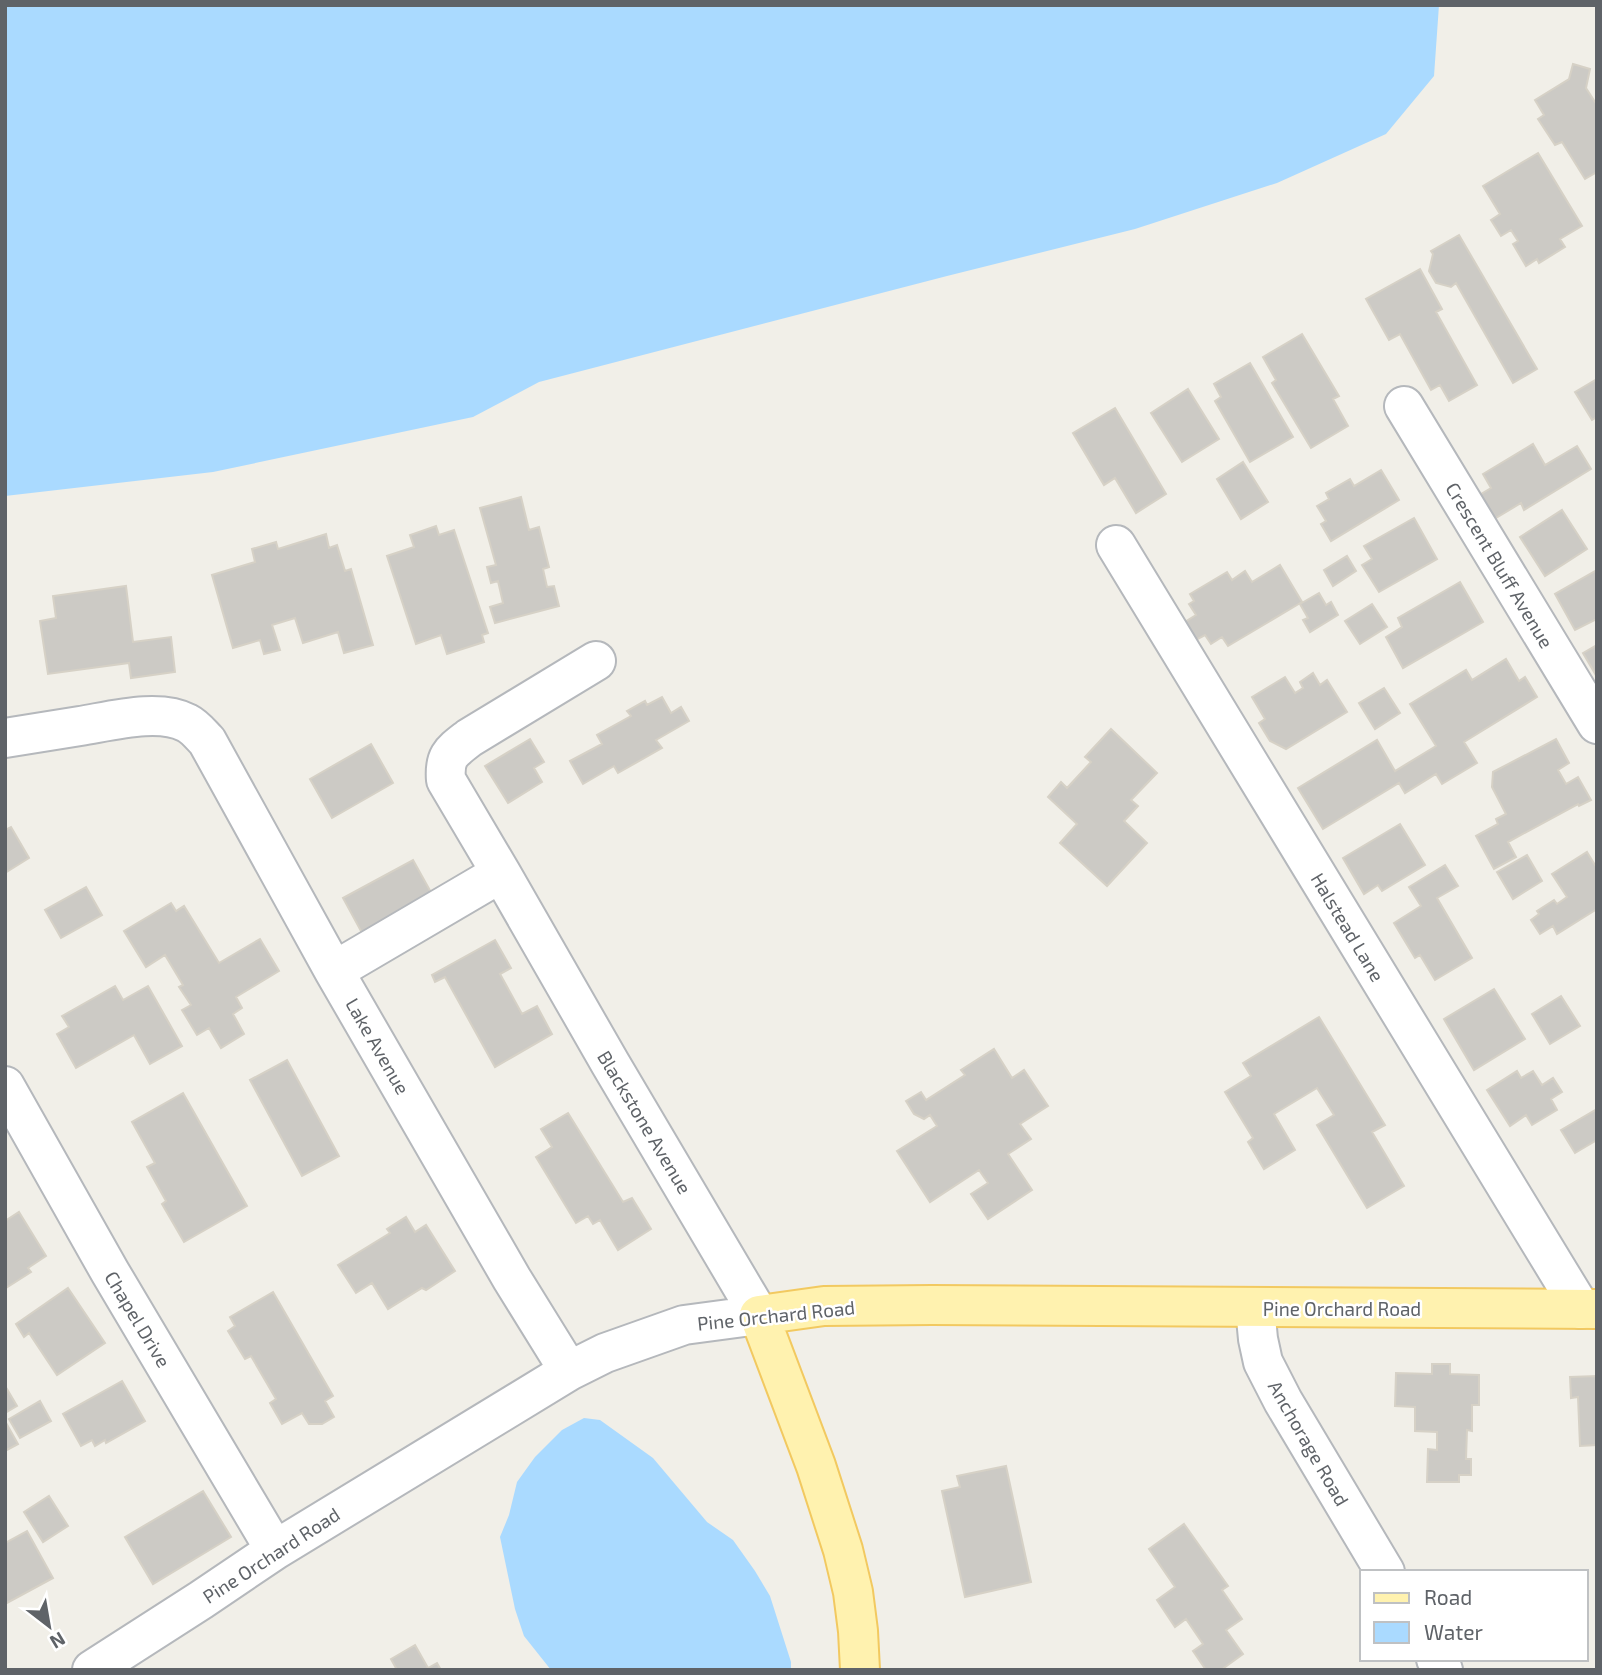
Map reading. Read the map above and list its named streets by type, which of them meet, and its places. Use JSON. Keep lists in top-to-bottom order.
{
  "streets": {
    "main road": ["Blackstone Avenue", "Pine Orchard Road"],
    "street": [
      "Crescent Bluff Avenue",
      "Halstead Lane",
      "Lake Avenue",
      "Chapel Drive",
      "Anchorage Road"
    ]
  },
  "crossings": [
    ["Halstead Lane", "Pine Orchard Road"],
    ["Lake Avenue", "Pine Orchard Road"],
    ["Blackstone Avenue", "Pine Orchard Road"],
    ["Pine Orchard Road", "Chapel Drive"],
    ["Pine Orchard Road", "Anchorage Road"]
  ],
  "legend": ["Road", "Water"],
  "north": "bottom right"
}
